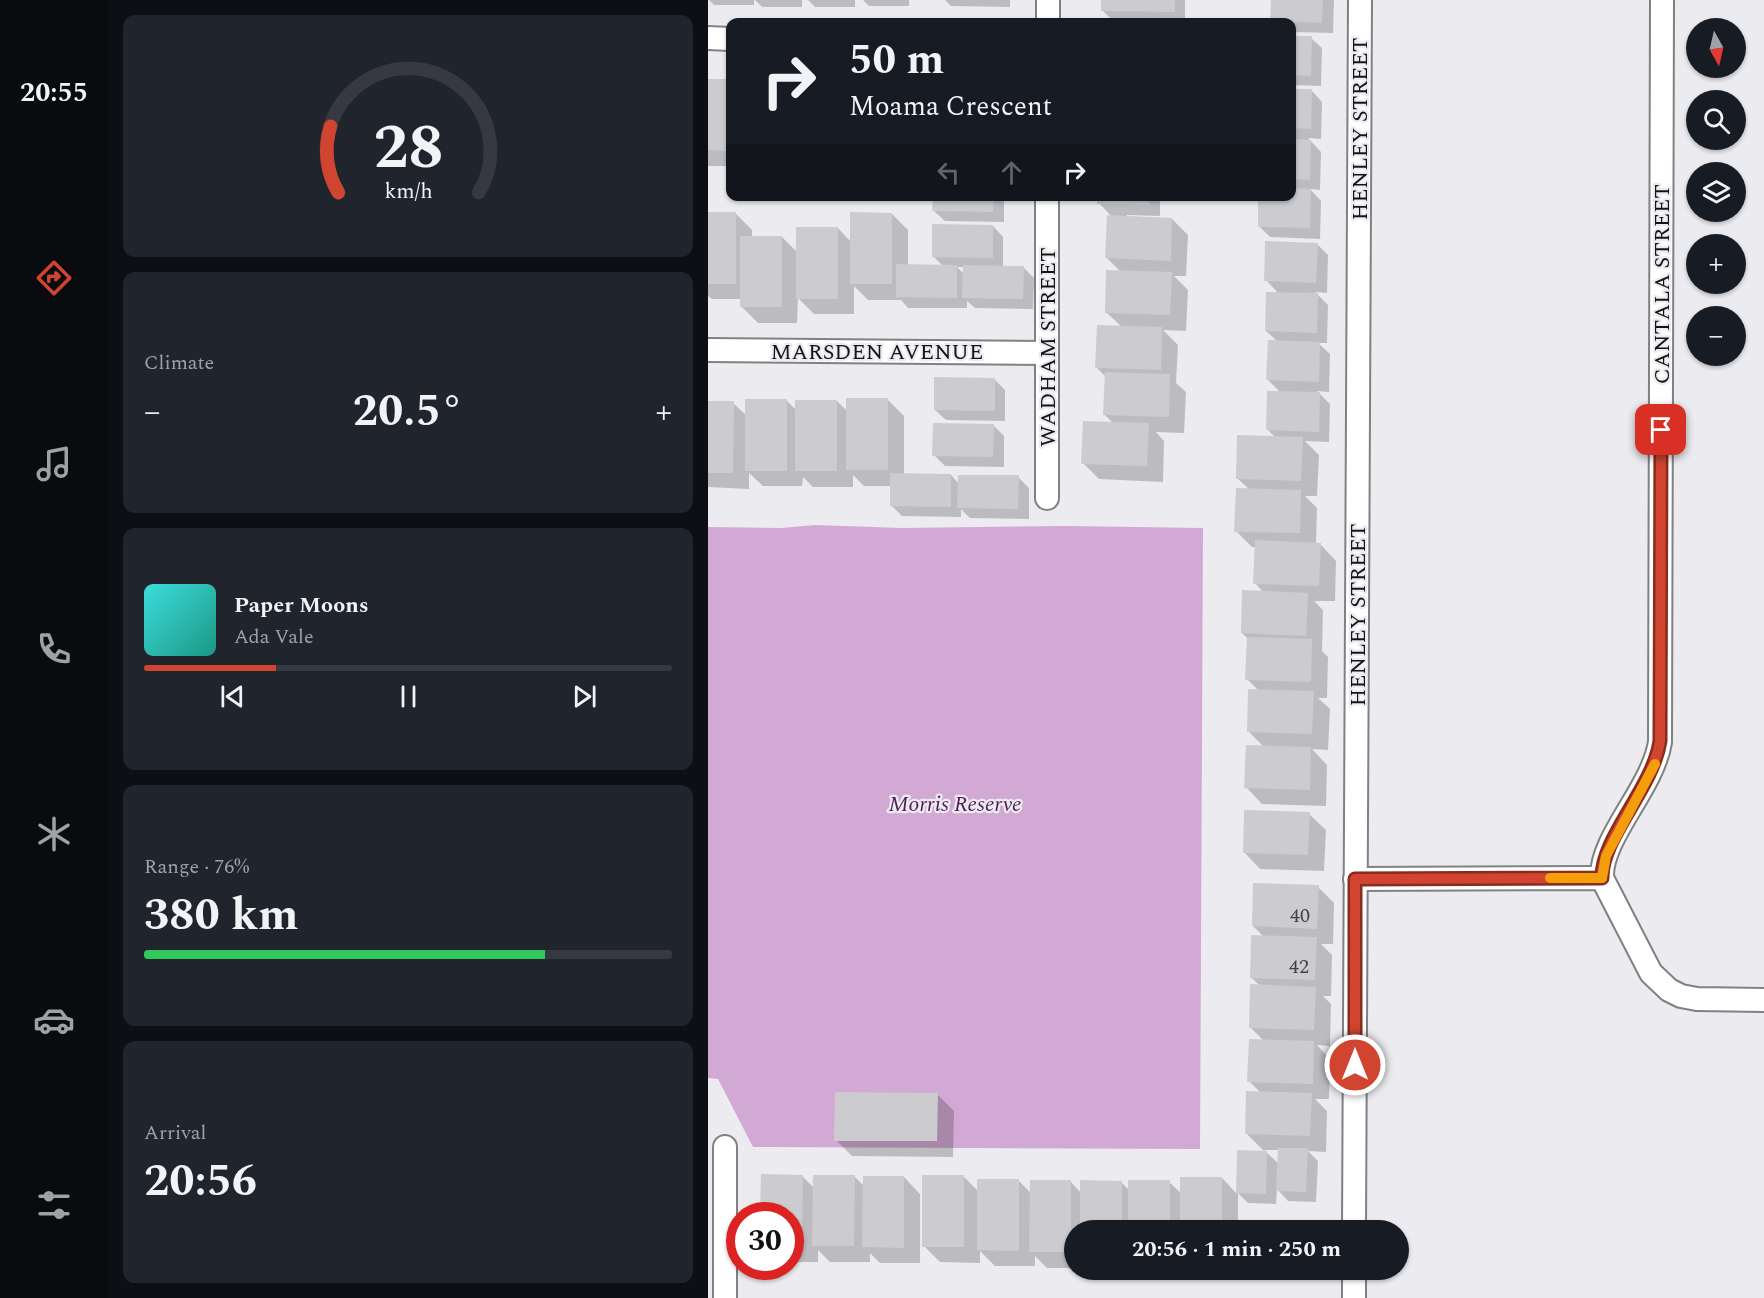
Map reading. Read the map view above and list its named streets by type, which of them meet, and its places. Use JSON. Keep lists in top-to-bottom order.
{
  "streets": {
    "street": [
      "HENLEY STREET",
      "CANTALA STREET",
      "WADHAM STREET",
      "MARSDEN AVENUE"
    ]
  },
  "crossings": [
    ["WADHAM STREET", "MARSDEN AVENUE"]
  ],
  "parks": ["Morris Reserve"],
  "house_numbers": ["40", "42"],
  "north": "bottom",
  "page": {
    "tabs": "20:55",
    "map_buttons": ["+", "−"],
    "turn": ["50 m", "Moama Crescent"],
    "tile": [
      "Climate",
      ["Range · 76%", "380 km"],
      ["Arrival", "20:56"]
    ],
    "heat": ["−", "20.5°", "+"],
    "song": ["Paper Moons", "Ada Vale"],
    "limit": "30",
    "trip": "20:56 · 1 min · 250 m",
    "gauge": ["28", "km/h"]
  }
}
